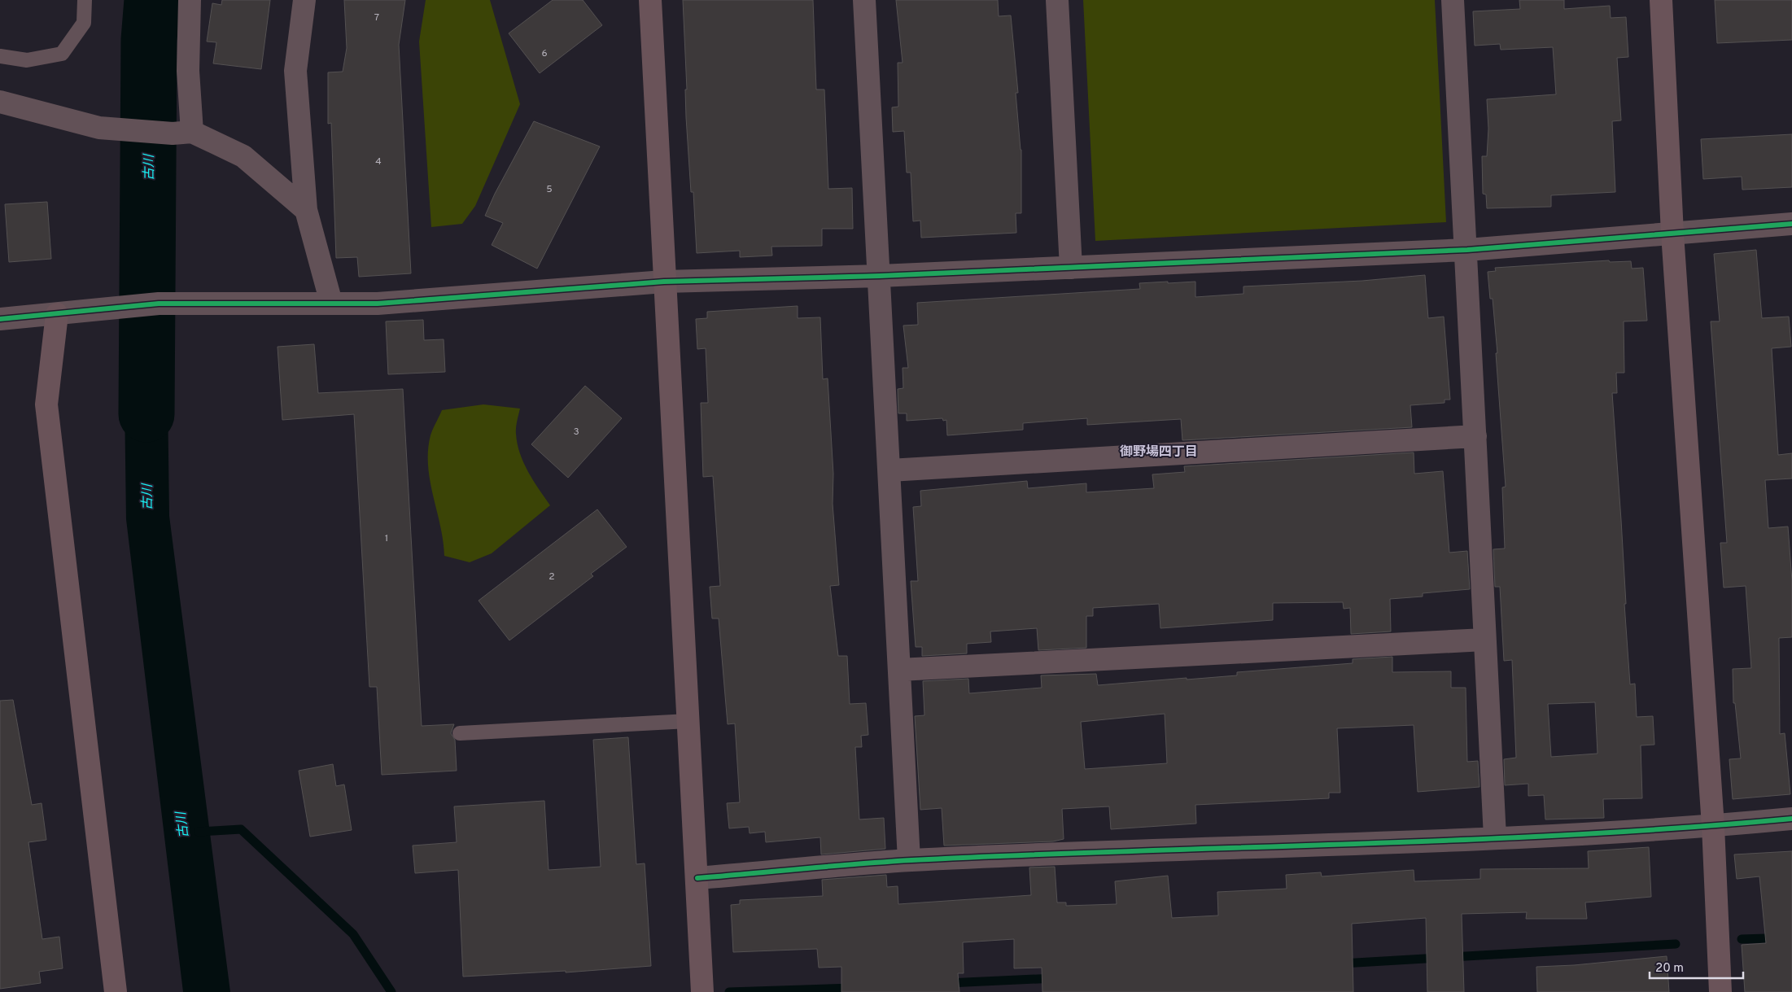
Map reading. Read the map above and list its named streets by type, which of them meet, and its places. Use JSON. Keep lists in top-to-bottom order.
{
  "districts": ["御野場四丁目"],
  "water": ["古川"],
  "house_numbers": [
    "7",
    "6",
    "4",
    "5",
    "3",
    "1",
    "2"
  ],
  "scale_bar": "20 m"
}
